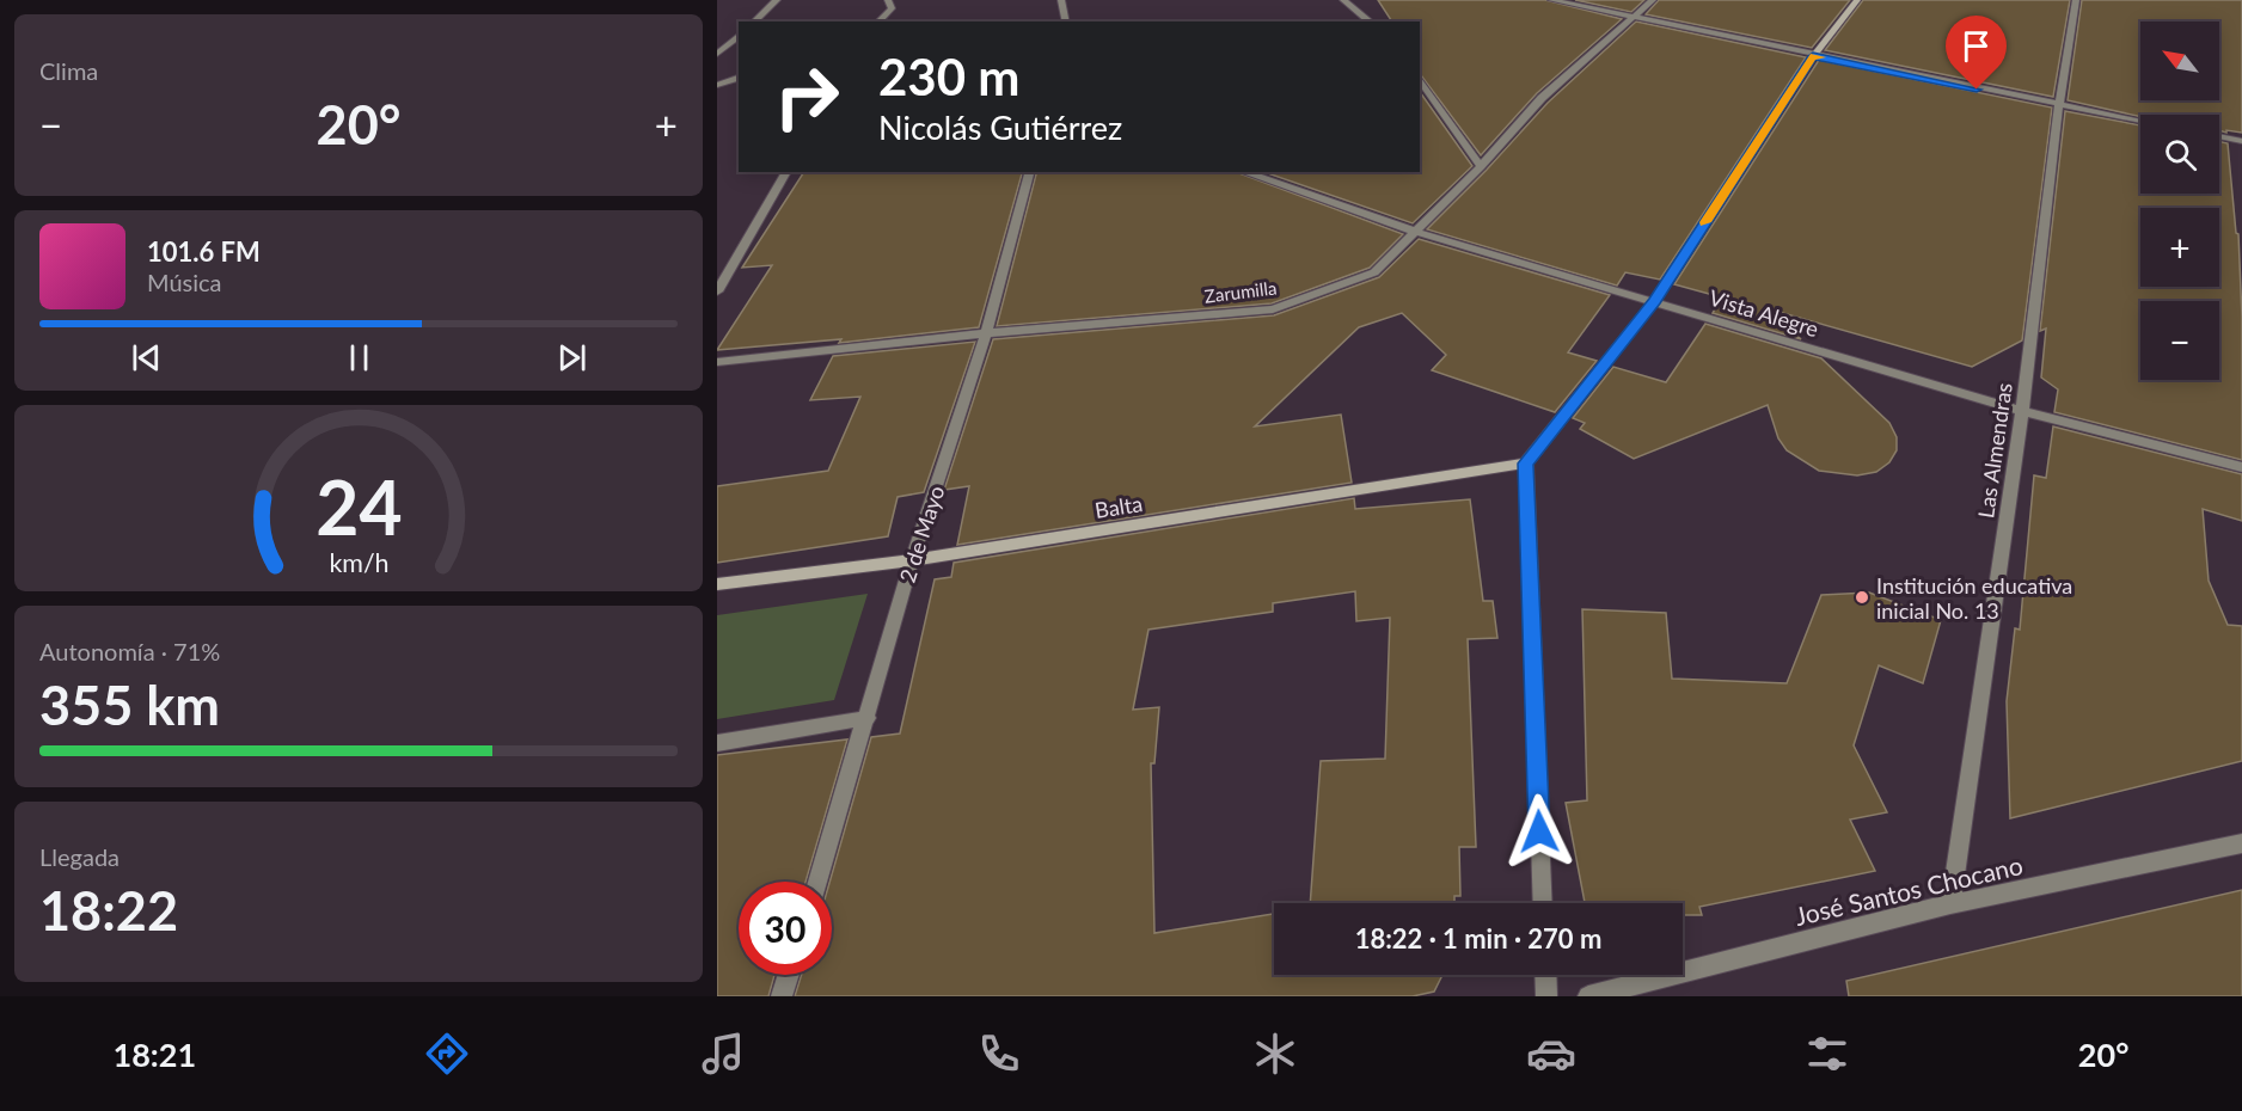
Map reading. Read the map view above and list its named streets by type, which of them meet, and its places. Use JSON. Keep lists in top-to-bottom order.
{
  "streets": {
    "street": [
      "Zarumilla",
      "Vista Alegre",
      "Las Almendras",
      "Balta",
      "2 de Mayo",
      "José Santos Chocano"
    ]
  },
  "crossings": [
    ["Zarumilla", "Vista Alegre"],
    ["Zarumilla", "2 de Mayo"],
    ["Vista Alegre", "Las Almendras"],
    ["Las Almendras", "José Santos Chocano"],
    ["Balta", "2 de Mayo"]
  ],
  "places": ["Institución educativa inicial No. 13"],
  "north": "top left",
  "page": {
    "tile": [
      "Clima",
      ["Autonomía · 71%", "355 km"],
      ["Llegada", "18:22"]
    ],
    "map_buttons": ["+", "−"],
    "turn": ["230 m", "Nicolás Gutiérrez"],
    "heat": ["−", "20°", "+"],
    "song": ["101.6 FM", "Música"],
    "limit": "30",
    "trip": "18:22 · 1 min · 270 m",
    "tabs": ["18:21", "20°"],
    "gauge": ["24", "km/h"]
  }
}
